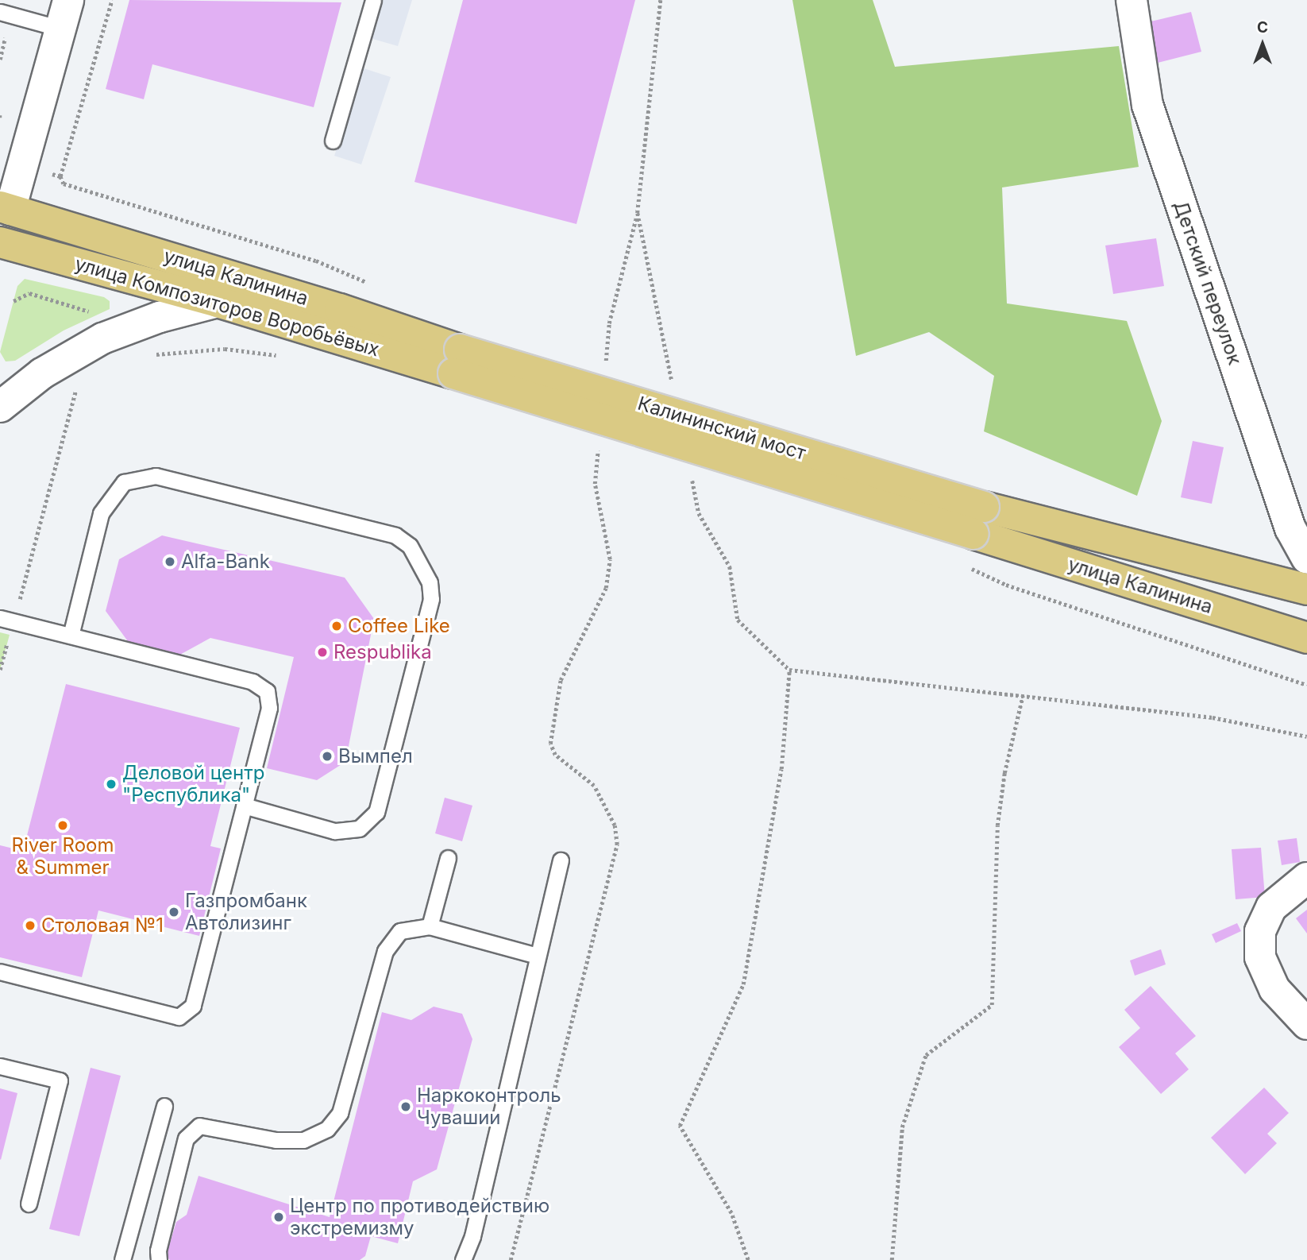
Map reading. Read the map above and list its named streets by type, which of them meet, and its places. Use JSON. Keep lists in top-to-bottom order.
{
  "streets": {
    "main road": ["улица Калинина", "улица Композиторов Воробьёвых", "Калининский мост"],
    "street": ["Детский переулок"]
  },
  "crossings": [
    ["улица Калинина", "улица Композиторов Воробьёвых"],
    ["улица Калинина", "Калининский мост"],
    ["улица Композиторов Воробьёвых", "Калининский мост"]
  ],
  "places": [
    "Alfa-Bank",
    "Coffee Like",
    "Respublika",
    "Вымпел",
    "Деловой центр \"Республика\"",
    "River Room & Summer",
    "Газпромбанк Автолизинг",
    "Столовая №1",
    "Наркоконтроль Чувашии",
    "Центр по противодействию экстремизму"
  ],
  "north": "top"
}
